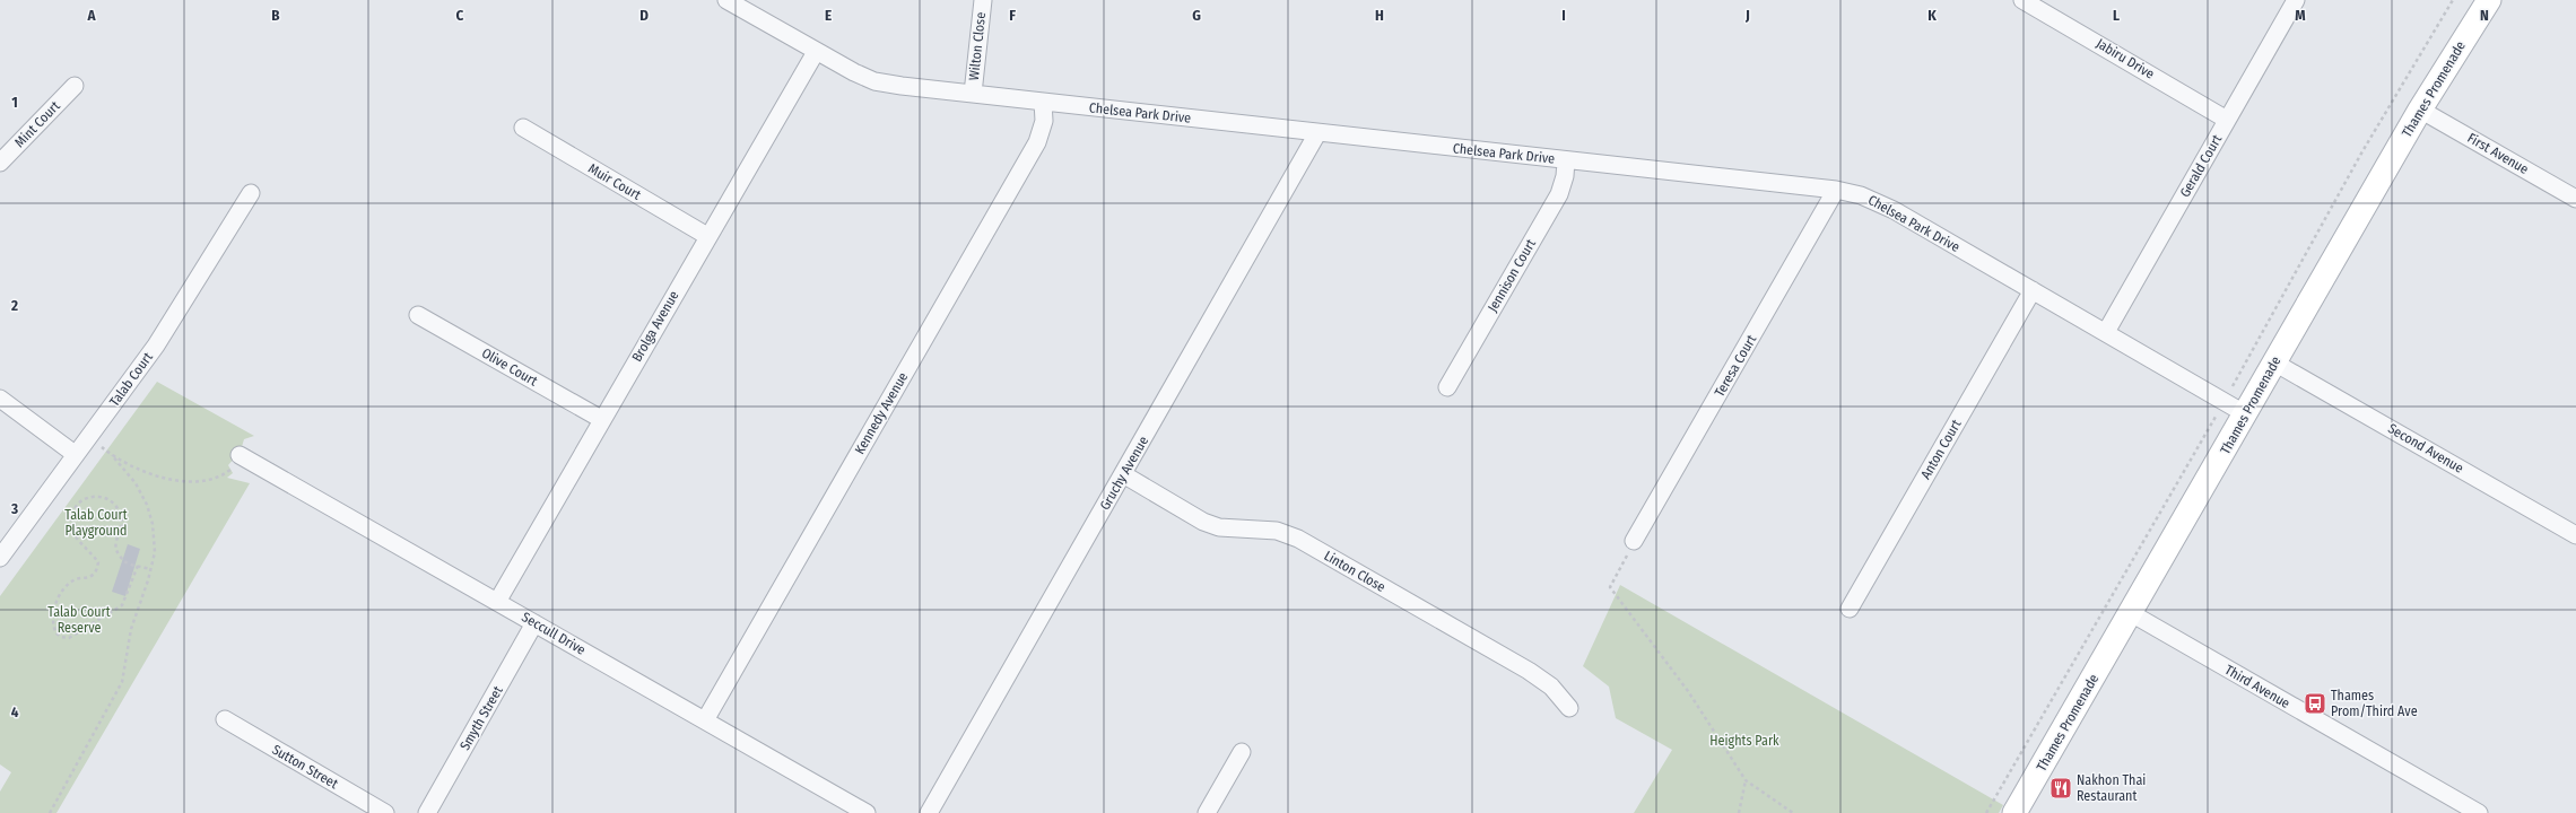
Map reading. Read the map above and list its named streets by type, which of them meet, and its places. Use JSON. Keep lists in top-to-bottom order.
{
  "streets": {
    "main road": ["Thames Promenade"],
    "street": [
      "Wilton Close",
      "Jabiru Drive",
      "Chelsea Park Drive",
      "Mint Court",
      "First Avenue",
      "Gerald Court",
      "Muir Court",
      "Jennison Court",
      "Brolga Avenue",
      "Teresa Court",
      "Olive Court",
      "Talab Court",
      "Kennedy Avenue",
      "Second Avenue",
      "Anton Court",
      "Gruchy Avenue",
      "Linton Close",
      "Seccull Drive",
      "Third Avenue",
      "Smyth Street",
      "Sutton Street"
    ]
  },
  "crossings": [
    ["Wilton Close", "Chelsea Park Drive"],
    ["Jabiru Drive", "Gerald Court"],
    ["Thames Promenade", "Chelsea Park Drive"],
    ["Thames Promenade", "First Avenue"],
    ["Thames Promenade", "Second Avenue"],
    ["Thames Promenade", "Third Avenue"],
    ["Chelsea Park Drive", "Gerald Court"],
    ["Chelsea Park Drive", "Jennison Court"],
    ["Chelsea Park Drive", "Brolga Avenue"],
    ["Chelsea Park Drive", "Teresa Court"],
    ["Chelsea Park Drive", "Kennedy Avenue"],
    ["Chelsea Park Drive", "Anton Court"],
    ["Chelsea Park Drive", "Gruchy Avenue"],
    ["Muir Court", "Brolga Avenue"],
    ["Brolga Avenue", "Olive Court"],
    ["Brolga Avenue", "Seccull Drive"],
    ["Kennedy Avenue", "Seccull Drive"],
    ["Gruchy Avenue", "Linton Close"],
    ["Seccull Drive", "Smyth Street"]
  ],
  "parks": ["Talab Court Playground", "Talab Court Reserve", "Heights Park"],
  "places": {
    "bus stop": ["Thames Prom/Third Ave"],
    "restaurant": ["Nakhon Thai Restaurant"]
  },
  "grid": {
    "columns": [
      "A",
      "B",
      "C",
      "D",
      "E",
      "F",
      "G",
      "H",
      "I",
      "J",
      "K",
      "L",
      "M",
      "N"
    ],
    "rows": [
      "1",
      "2",
      "3",
      "4"
    ]
  }
}
